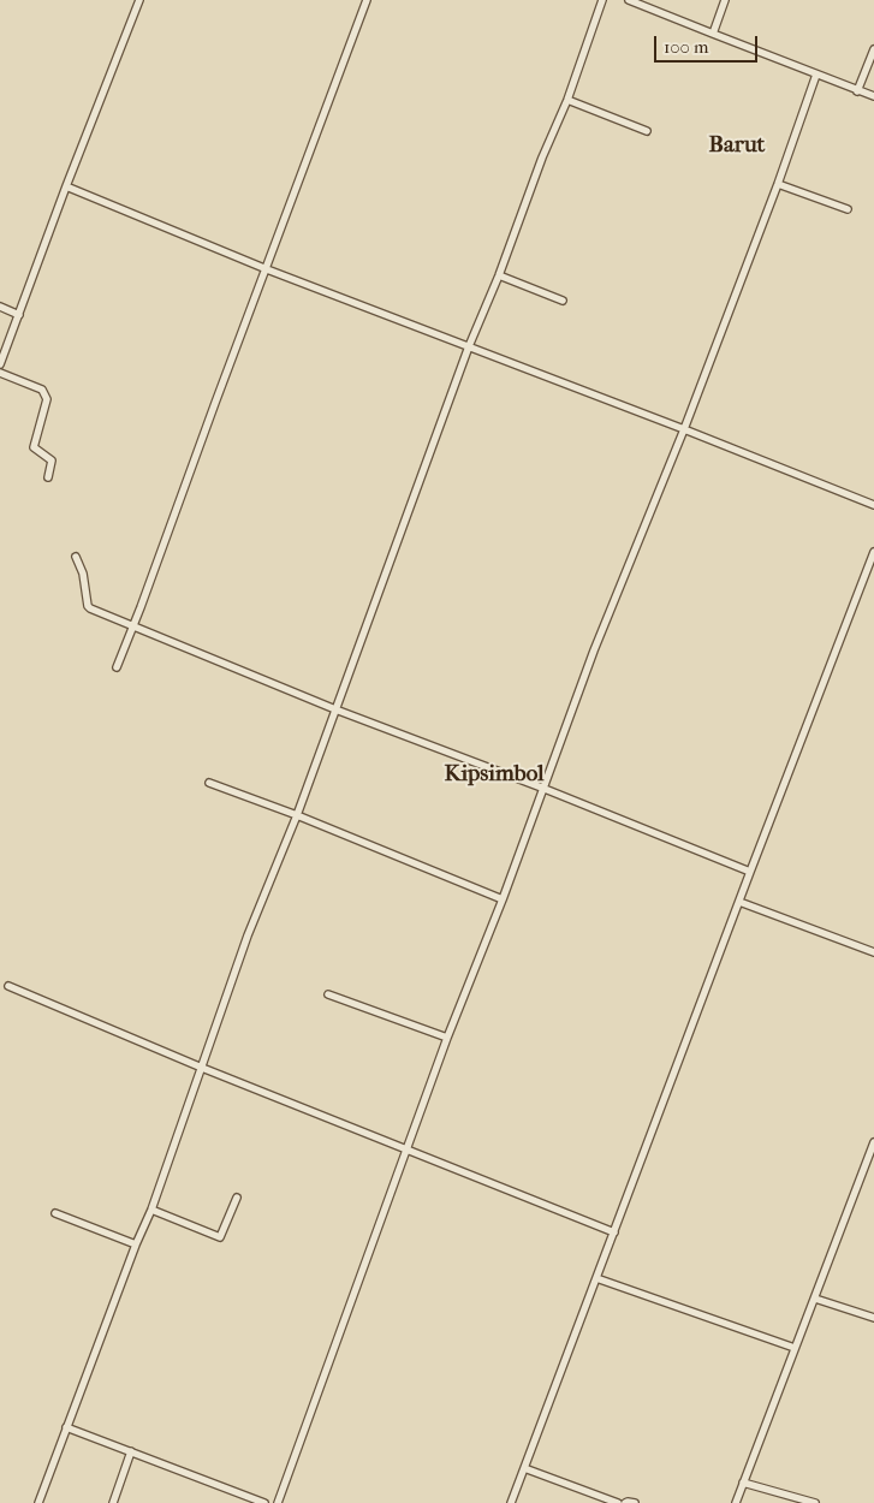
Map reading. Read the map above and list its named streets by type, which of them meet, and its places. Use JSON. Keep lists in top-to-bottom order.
{
  "districts": ["Barut", "Kipsimbol"],
  "scale_bar": "100 m"
}
